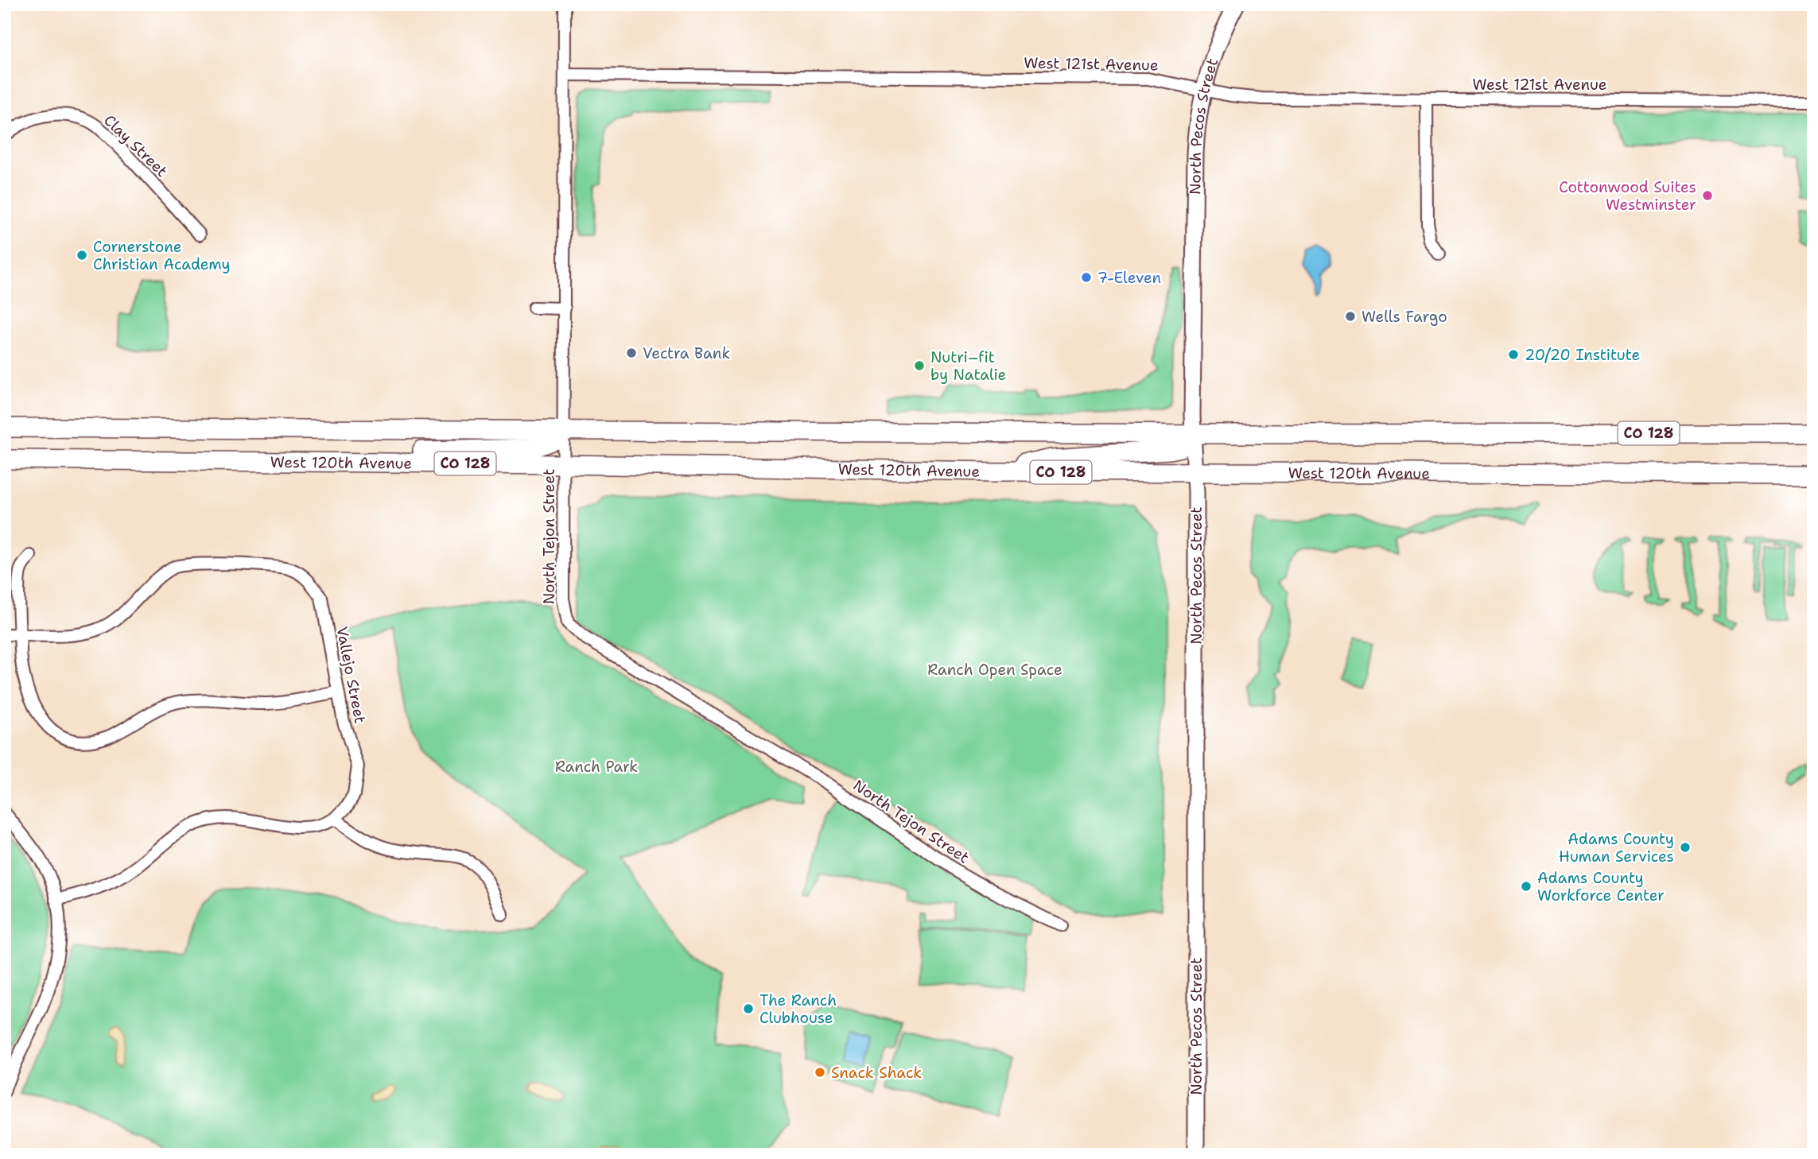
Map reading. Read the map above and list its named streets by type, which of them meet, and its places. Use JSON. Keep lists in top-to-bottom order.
{
  "streets": {
    "main road": ["CO 128", "West 120th Avenue"],
    "street": [
      "West 121st Avenue",
      "North Pecos Street",
      "Clay Street",
      "North Tejon Street",
      "Vallejo Street"
    ]
  },
  "crossings": [
    ["West 121st Avenue", "North Pecos Street"],
    ["West 121st Avenue", "North Tejon Street"],
    ["North Pecos Street", "West 120th Avenue"],
    ["West 120th Avenue", "North Tejon Street"]
  ],
  "parks": ["Ranch Open Space", "Ranch Park"],
  "places": [
    "Cottonwood Suites Westminster",
    "Cornerstone Christian Academy",
    "7-Eleven",
    "Wells Fargo",
    "Vectra Bank",
    "20/20 Institute",
    "Nutri–fit by Natalie",
    "Adams County Human Services",
    "Adams County Workforce Center",
    "The Ranch Clubhouse",
    "Snack Shack"
  ]
}
